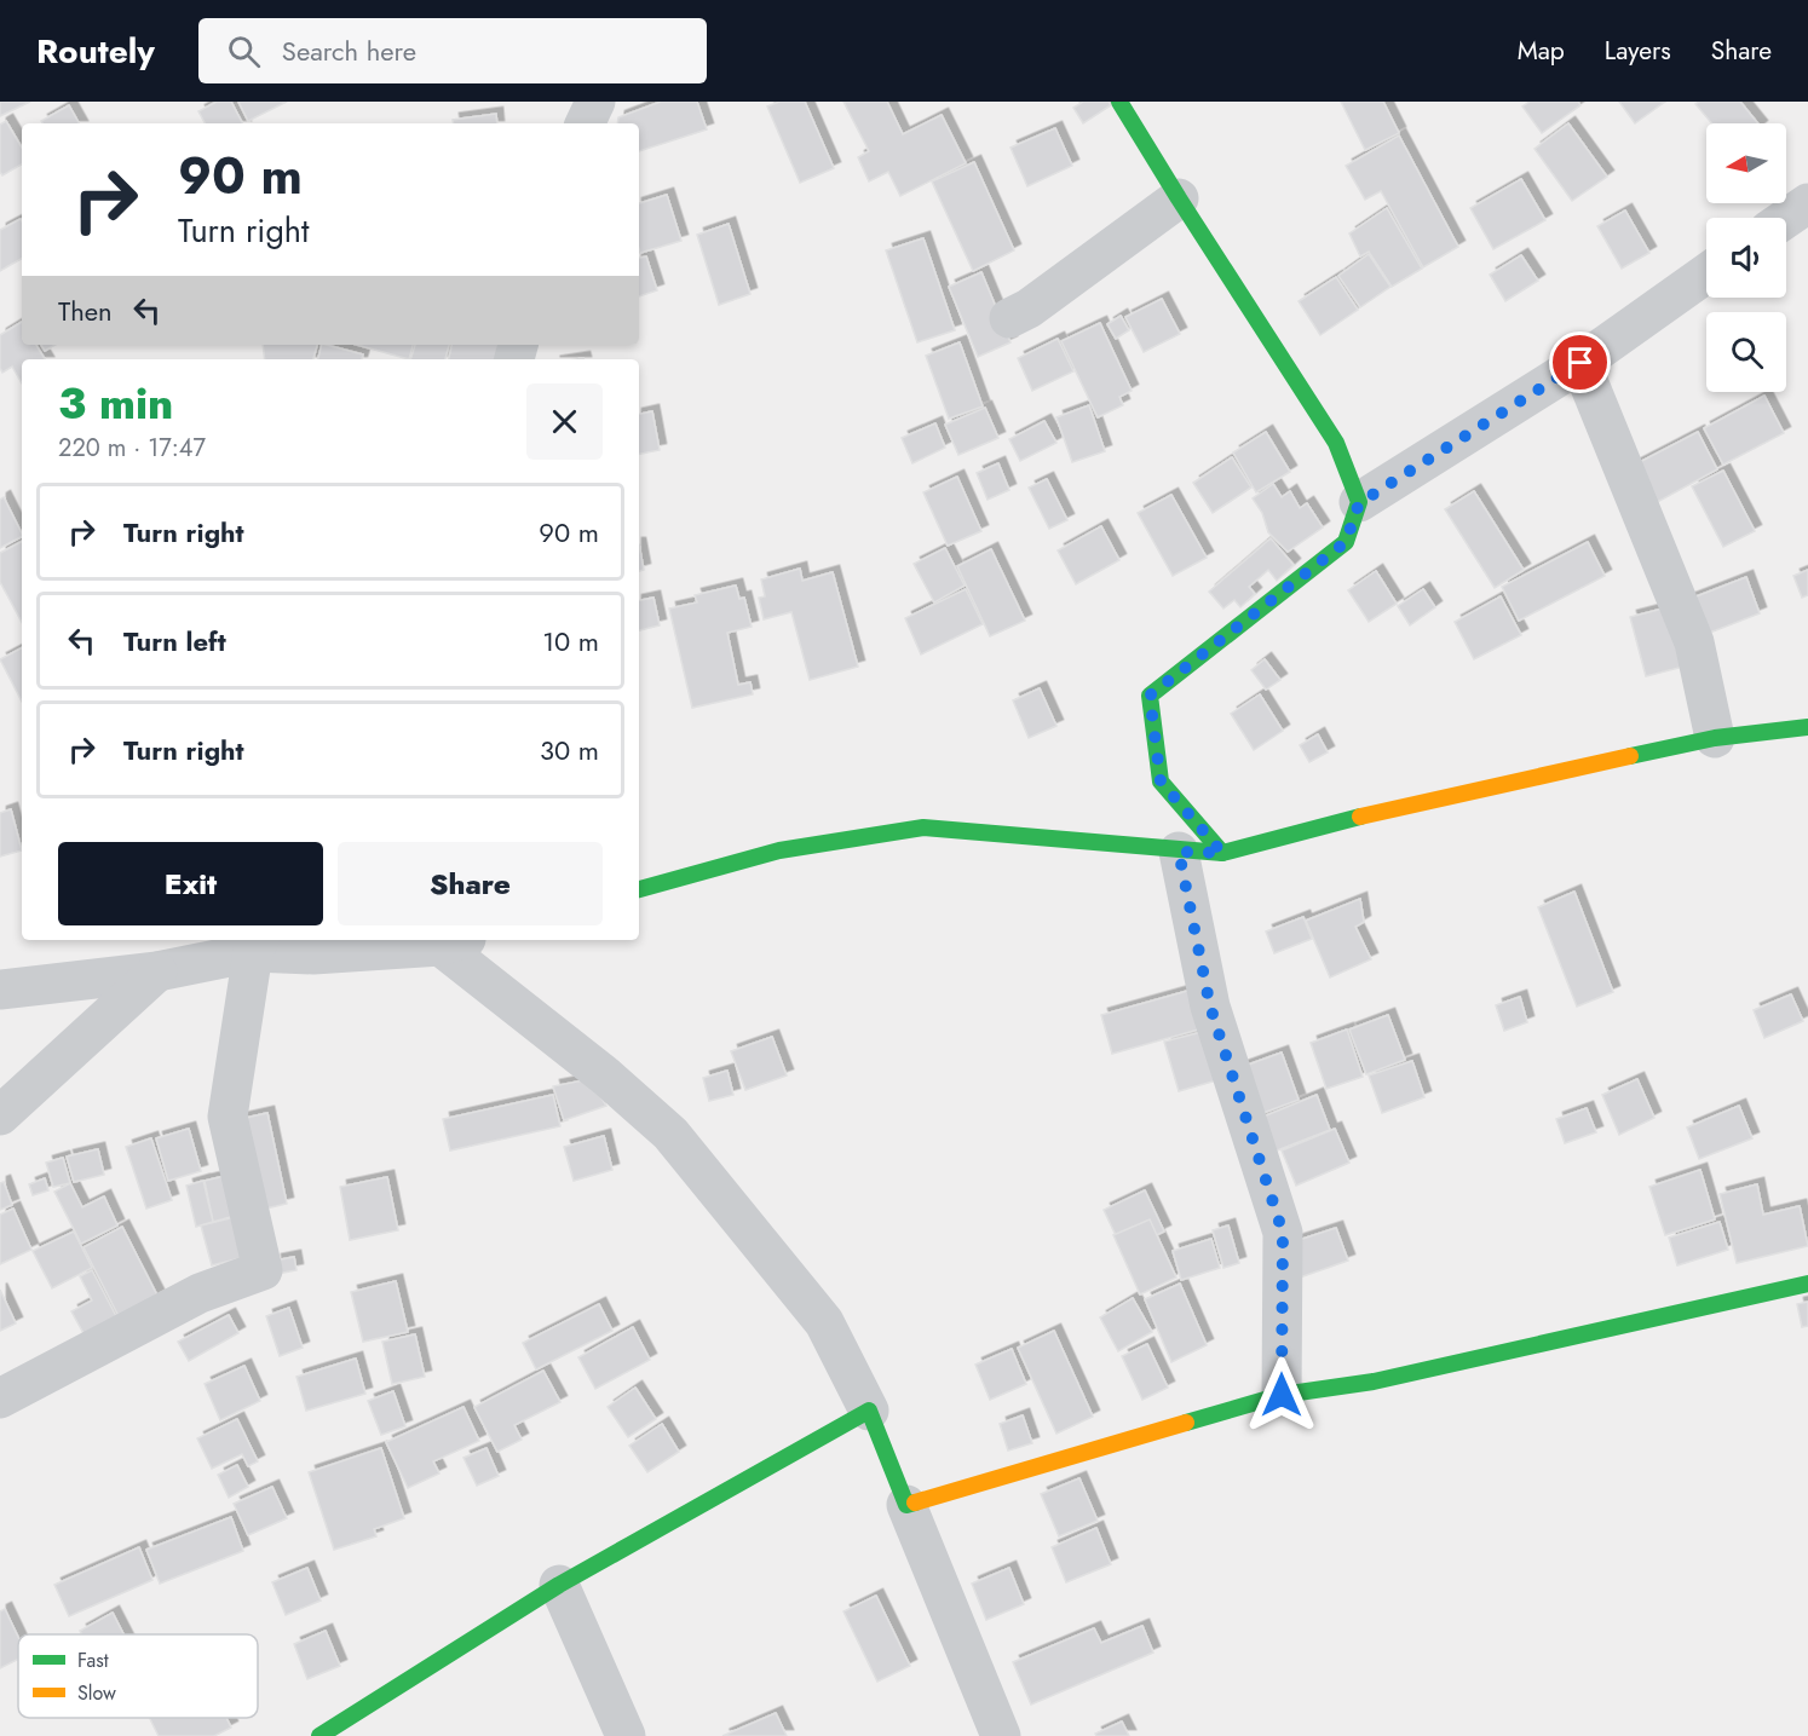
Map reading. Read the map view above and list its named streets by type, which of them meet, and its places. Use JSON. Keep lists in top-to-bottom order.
{
  "legend": ["Fast", "Slow"],
  "north": "left",
  "page": {
    "header": "Routely",
    "search": "Search here",
    "nav": ["Map", "Layers", "Share"],
    "turn": ["90 m", "Turn right"],
    "then": "Then",
    "heading": ["3 min", "220 m · 17:47"],
    "list": [
      {
        "name": "Turn right",
        "value": "90 m"
      },
      {
        "name": "Turn left",
        "value": "10 m"
      },
      {
        "name": "Turn right",
        "value": "30 m"
      }
    ],
    "buttons": ["Exit", "Share"]
  }
}
